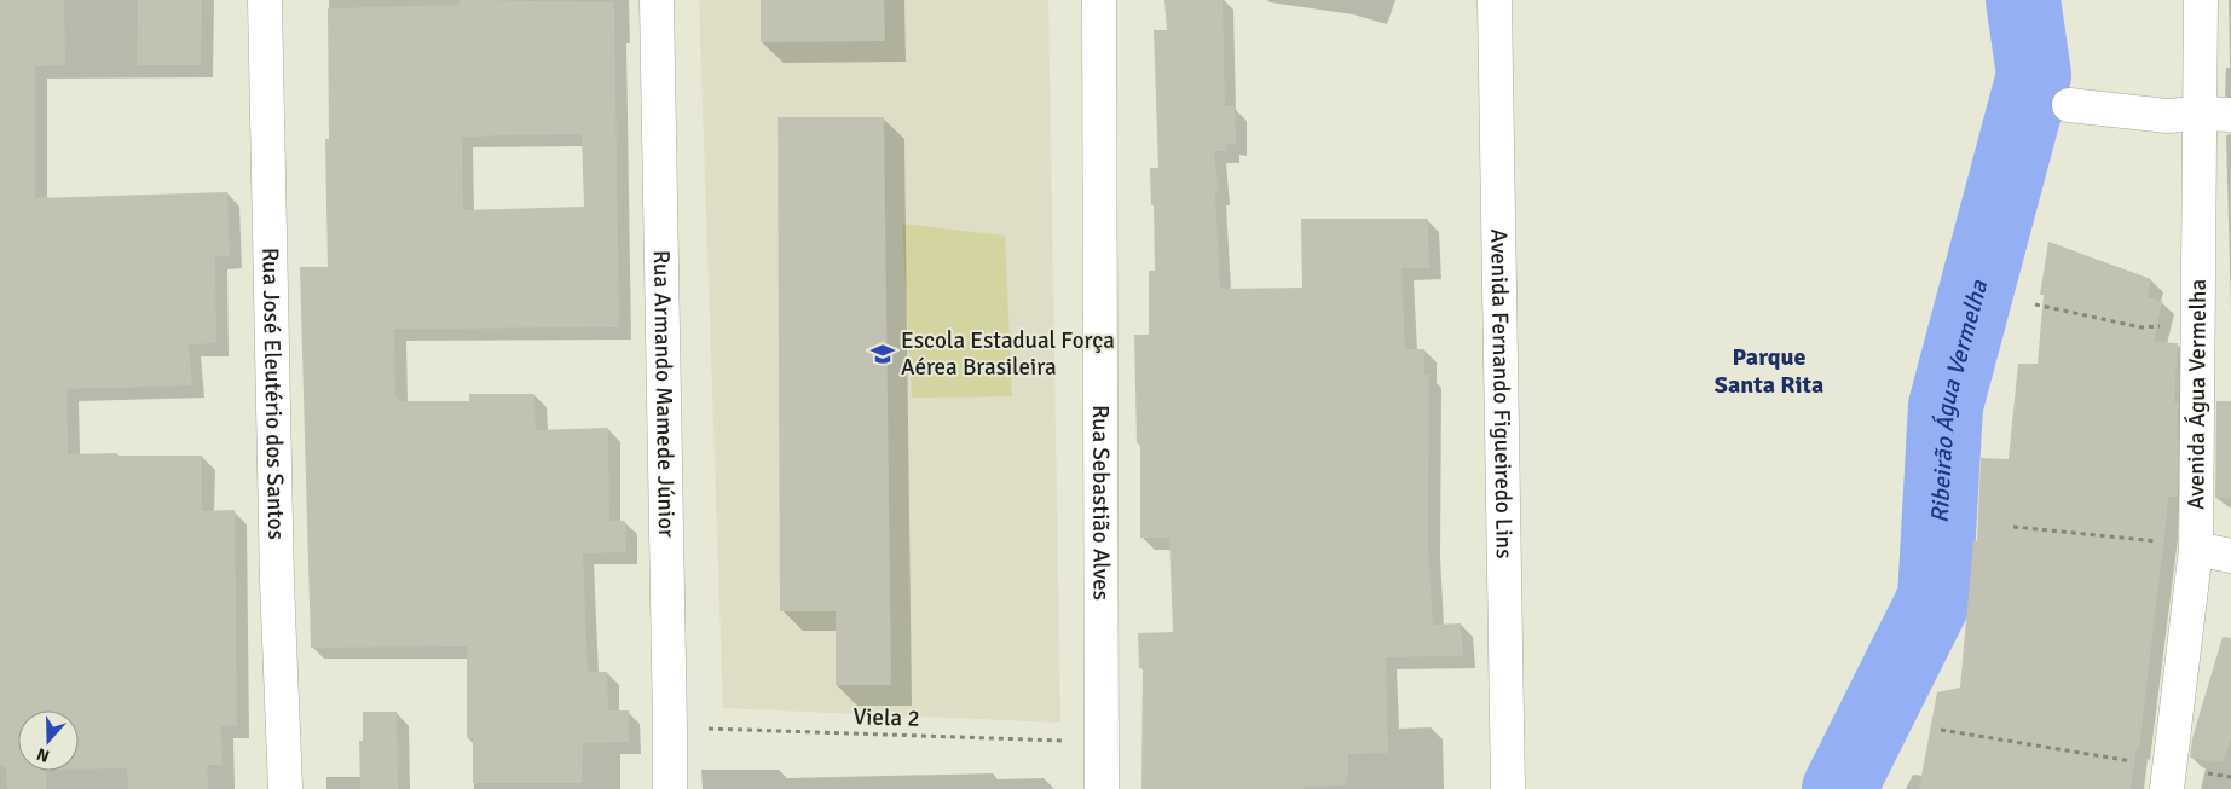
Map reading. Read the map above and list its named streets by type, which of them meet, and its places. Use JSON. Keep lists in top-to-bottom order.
{
  "streets": {
    "street": [
      "Rua Armando Mamede Júnior",
      "Rua José Eleutério dos Santos",
      "Avenida Fernando Figueiredo Lins",
      "Avenida Água Vermelha",
      "Rua Sebastião Alves"
    ],
    "path": ["Viela 2"]
  },
  "crossings": [
    ["Rua Armando Mamede Júnior", "Viela 2"],
    ["Rua Sebastião Alves", "Viela 2"]
  ],
  "districts": ["Parque Santa Rita"],
  "water": ["Ribeirão Água Vermelha"],
  "places": {
    "school or university": ["Escola Estadual Força Aérea Brasileira"]
  },
  "north": "bottom"
}
